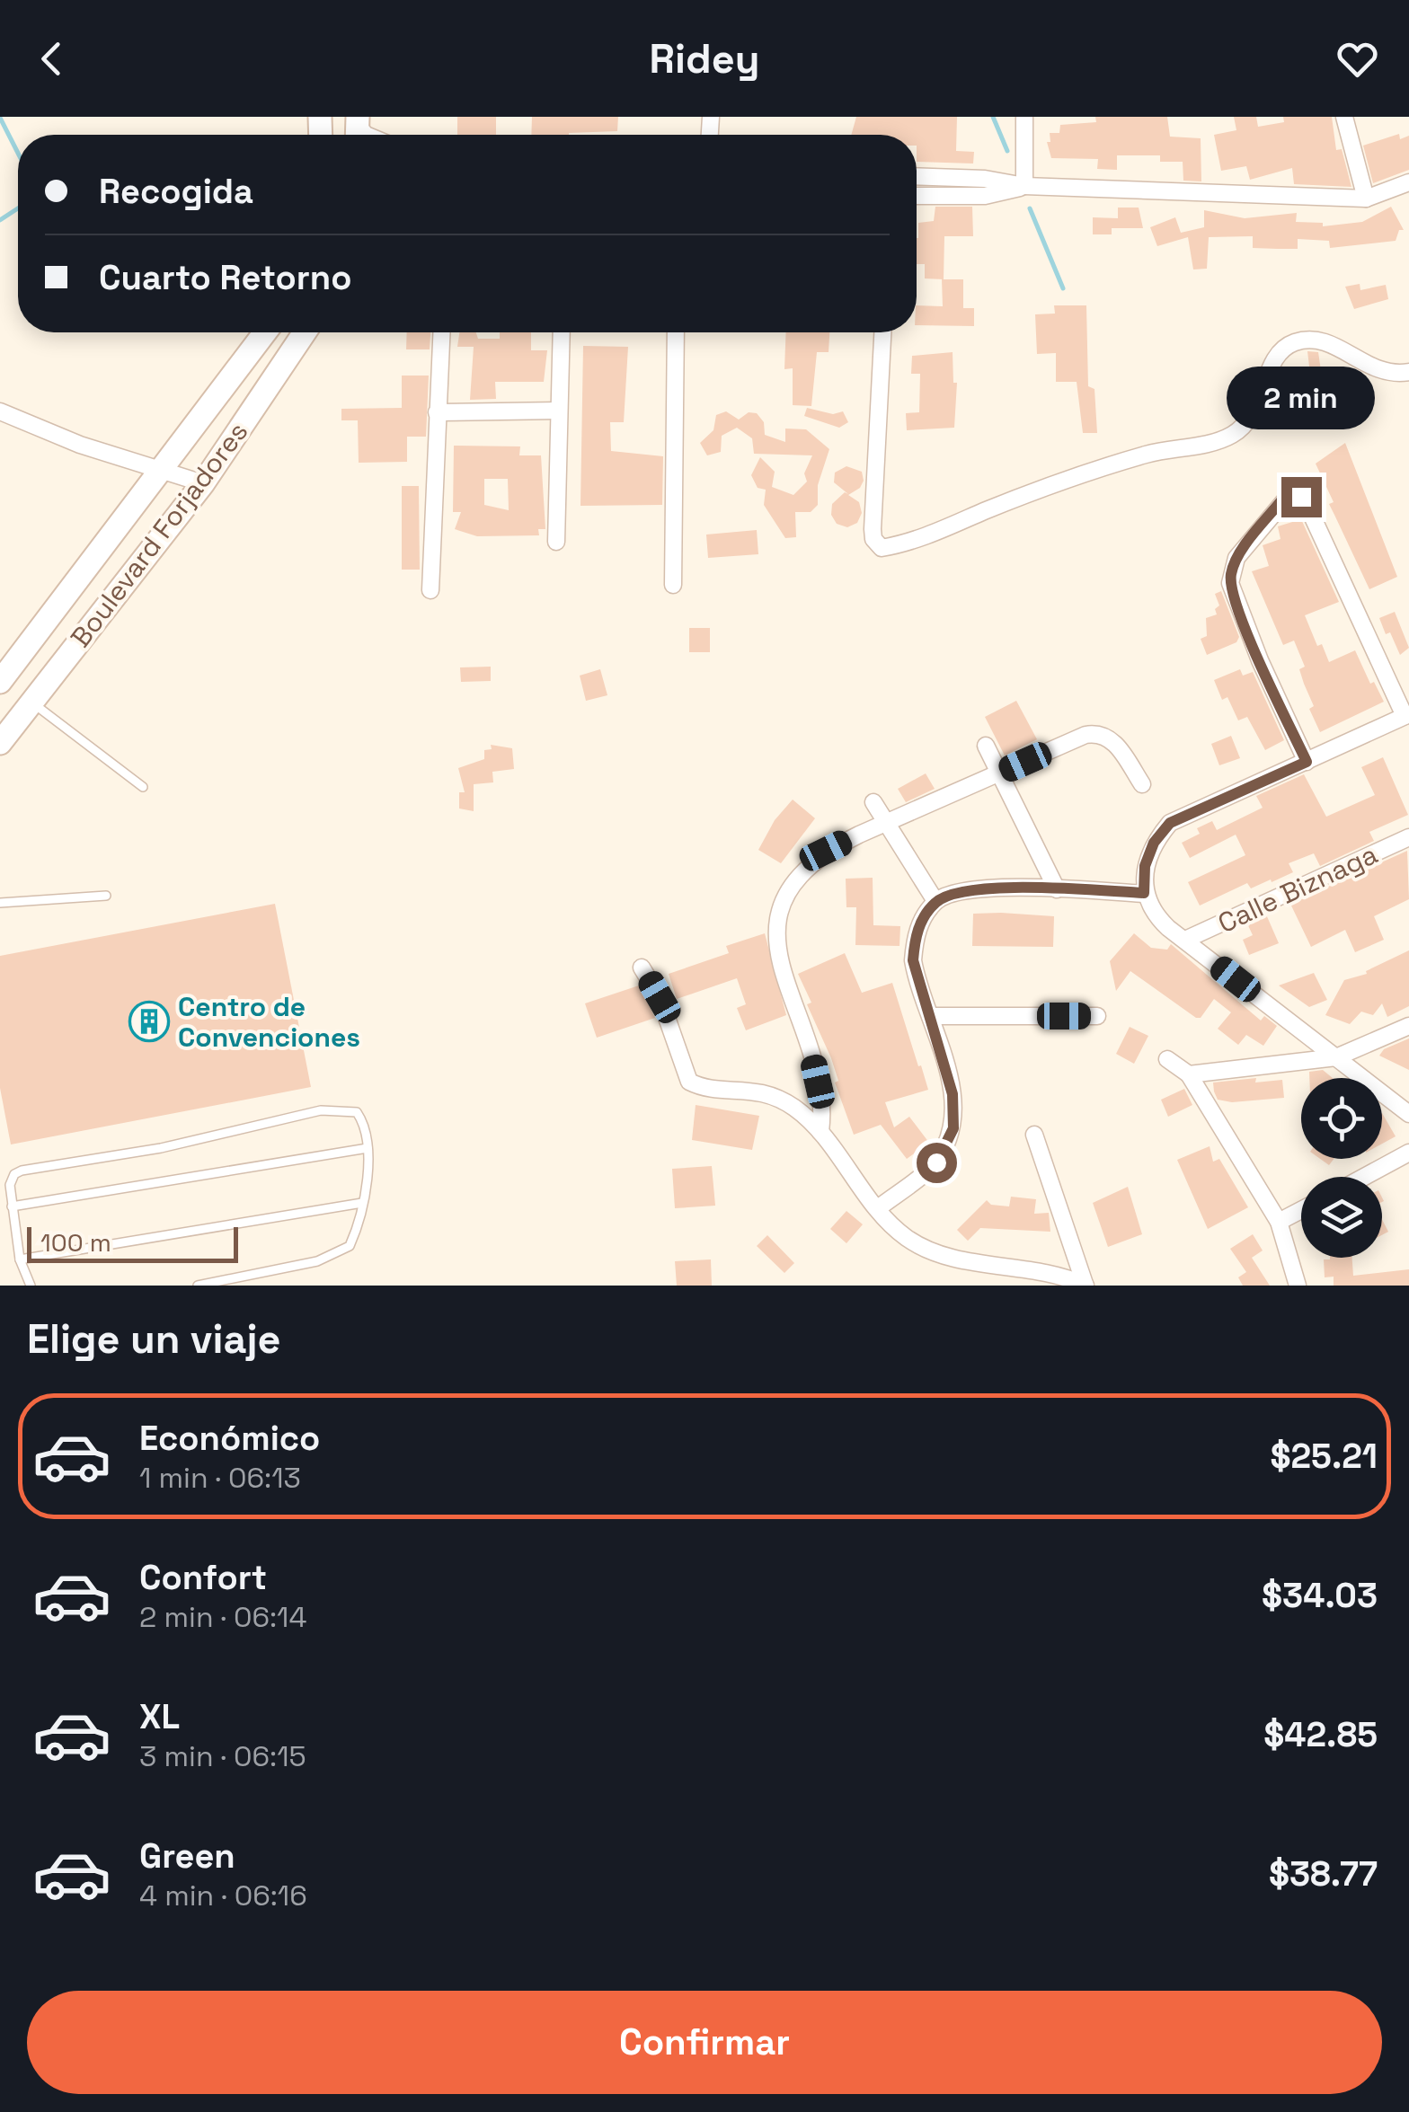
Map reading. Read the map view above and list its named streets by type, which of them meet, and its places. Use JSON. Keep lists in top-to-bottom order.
{
  "streets": {
    "main road": ["Boulevard Forjadores"],
    "street": ["Calle Biznaga"]
  },
  "places": {
    "building": ["Centro de Convenciones"]
  },
  "scale_bar": "100 m",
  "page": {
    "header": "Ridey",
    "banner": ["Recogida", "Cuarto Retorno"],
    "bubble": "2 min",
    "scale": "100 m",
    "heading": "Elige un viaje",
    "list": [
      {
        "name": "Económico",
        "note": "1 min · 06:13",
        "value": "$25.21"
      },
      {
        "name": "Confort",
        "note": "2 min · 06:14",
        "value": "$34.03"
      },
      {
        "name": "XL",
        "note": "3 min · 06:15",
        "value": "$42.85"
      },
      {
        "name": "Green",
        "note": "4 min · 06:16",
        "value": "$38.77"
      }
    ],
    "buttons": "Confirmar"
  }
}
